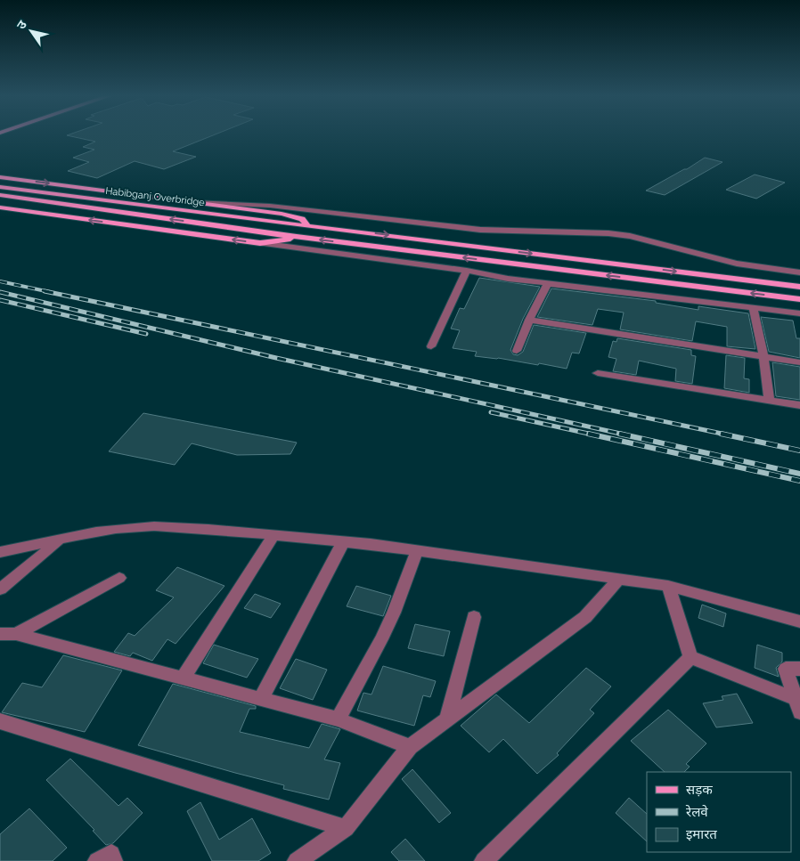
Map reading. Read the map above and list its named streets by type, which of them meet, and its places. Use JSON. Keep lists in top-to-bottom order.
{
  "streets": {
    "main road": ["Habibganj Overbridge"]
  },
  "legend": ["सड़क", "रेलवे", "इमारत"],
  "north": "top left"
}
